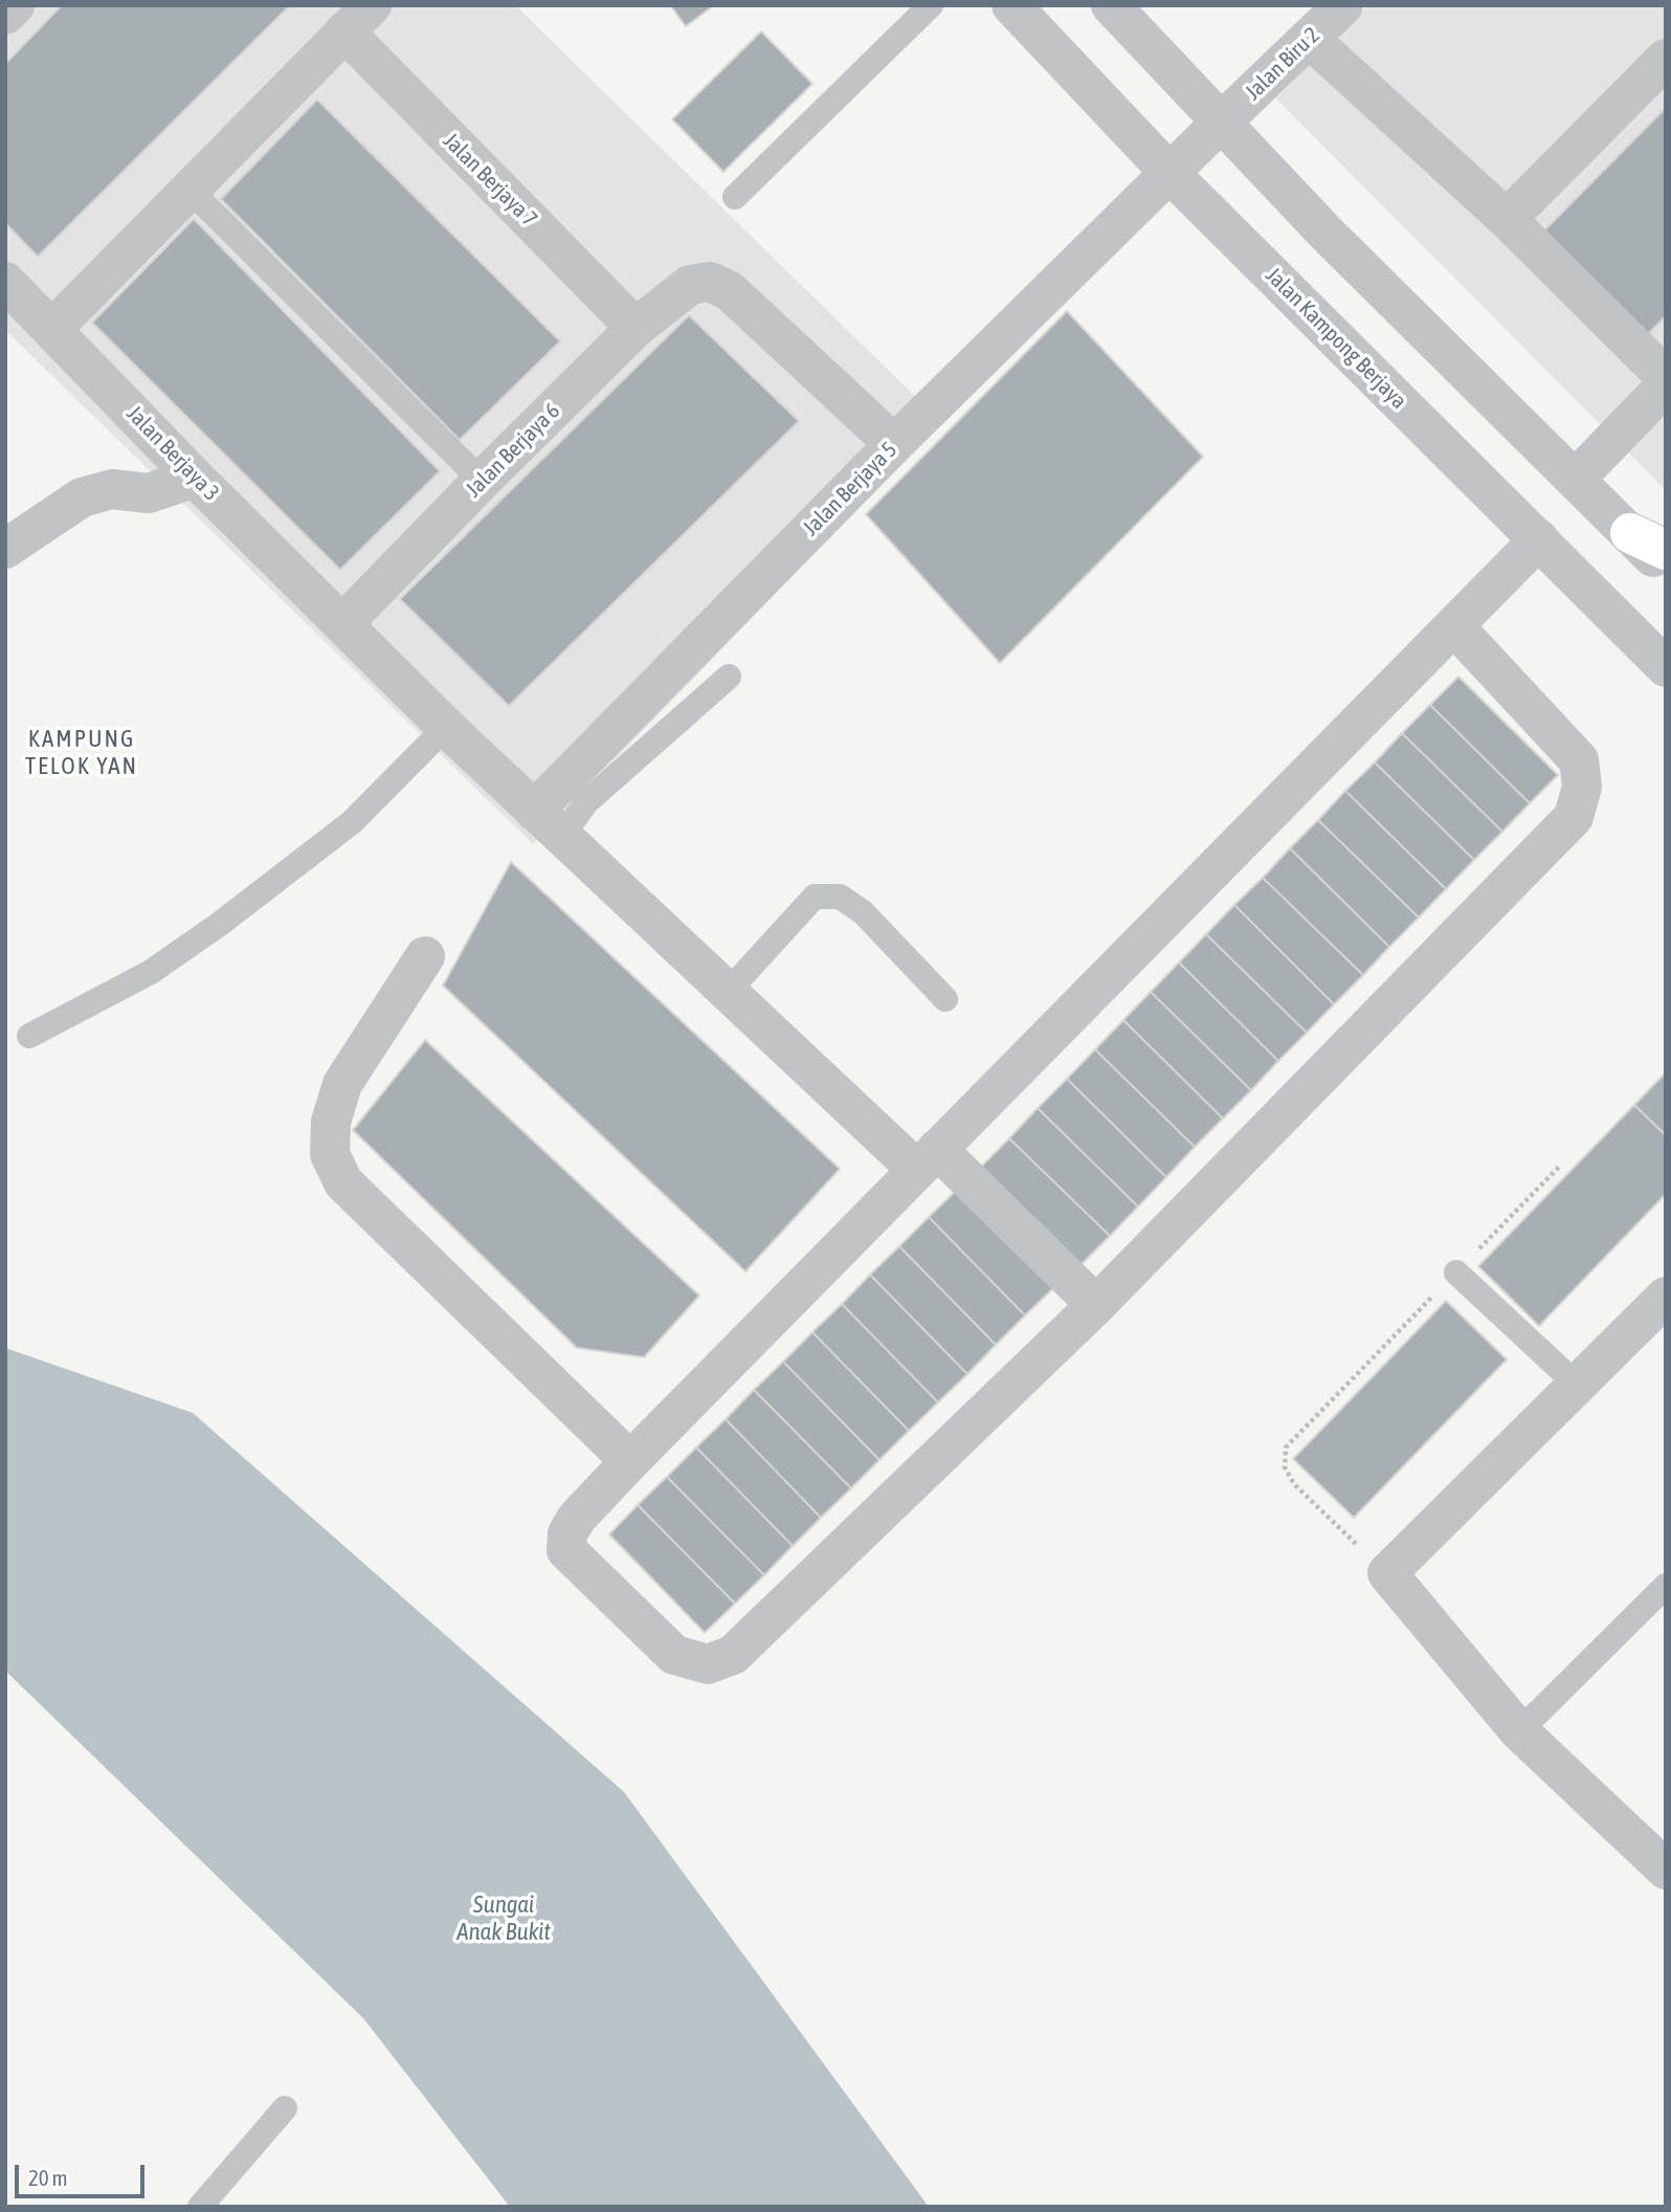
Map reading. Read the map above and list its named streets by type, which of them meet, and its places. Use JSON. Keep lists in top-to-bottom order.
{
  "streets": {
    "street": [
      "Jalan Biru 2",
      "Jalan Berjaya 7",
      "Jalan Kampong Berjaya",
      "Jalan Berjaya 6",
      "Jalan Berjaya 3",
      "Jalan Berjaya 5"
    ]
  },
  "crossings": [
    ["Jalan Biru 2", "Jalan Kampong Berjaya"],
    ["Jalan Biru 2", "Jalan Berjaya 5"],
    ["Jalan Berjaya 7", "Jalan Berjaya 6"],
    ["Jalan Kampong Berjaya", "Jalan Berjaya 5"],
    ["Jalan Berjaya 6", "Jalan Berjaya 3"],
    ["Jalan Berjaya 6", "Jalan Berjaya 5"],
    ["Jalan Berjaya 3", "Jalan Berjaya 5"]
  ],
  "districts": ["KAMPUNG TELOK YAN"],
  "water": ["Sungai Anak Bukit"],
  "scale_bar": "20 m"
}
